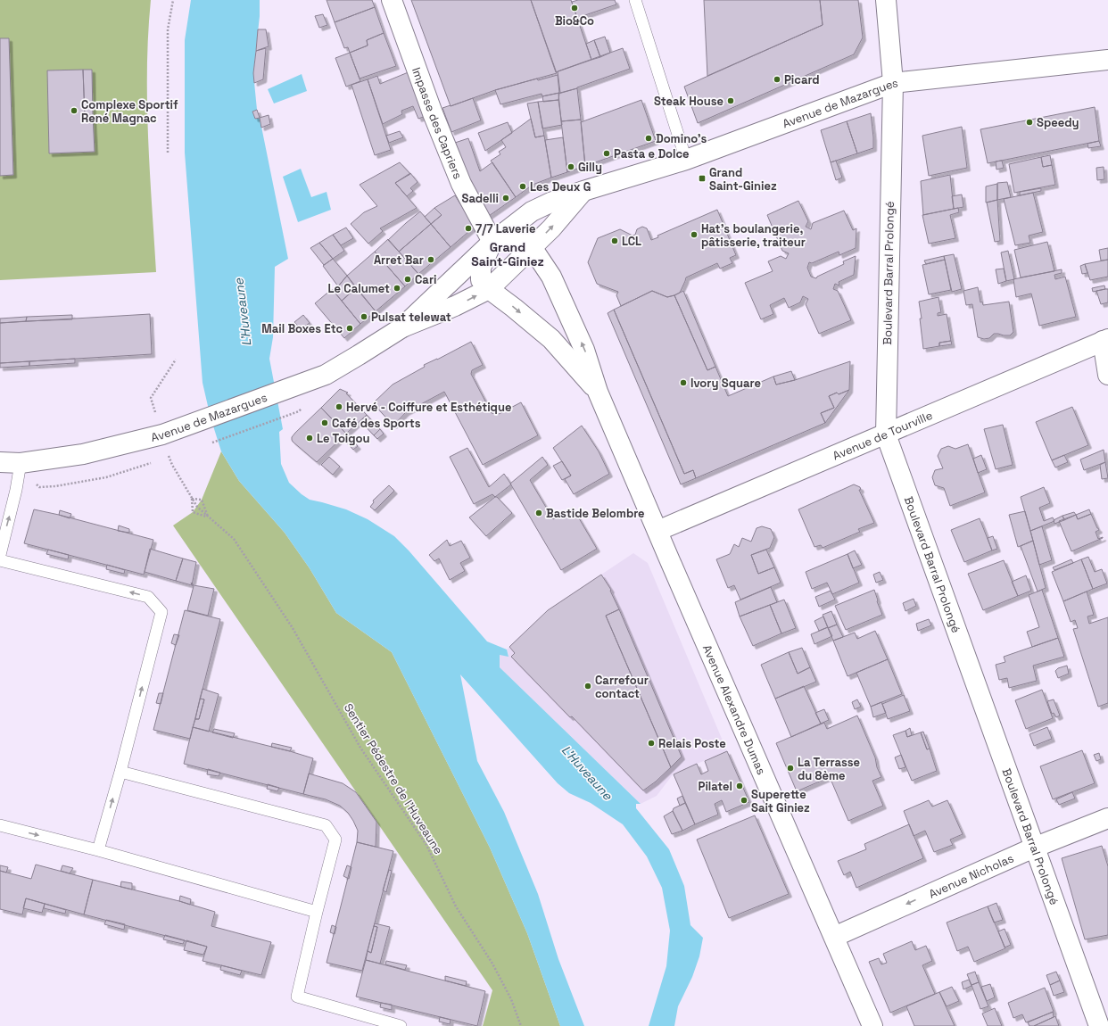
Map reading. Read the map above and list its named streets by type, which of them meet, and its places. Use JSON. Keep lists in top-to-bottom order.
{
  "streets": {
    "street": [
      "Avenue de Mazargues",
      "Impasse des Capriers",
      "Boulevard Barral Prolongé",
      "Avenue de Tourville",
      "Avenue Alexandre Dumas",
      "Avenue Nicholas"
    ],
    "path": ["Sentier Pédestre de l'Huveaune"]
  },
  "crossings": [
    ["Avenue de Mazargues", "Impasse des Capriers"],
    ["Avenue de Mazargues", "Boulevard Barral Prolongé"],
    ["Avenue de Mazargues", "Avenue Alexandre Dumas"],
    ["Boulevard Barral Prolongé", "Avenue de Tourville"],
    ["Boulevard Barral Prolongé", "Avenue Nicholas"],
    ["Avenue de Tourville", "Avenue Alexandre Dumas"],
    ["Avenue Alexandre Dumas", "Avenue Nicholas"]
  ],
  "one_way": ["Avenue Nicholas"],
  "districts": ["Grand Saint-Giniez"],
  "water": ["L'Huveaune"],
  "places": {
    "other": [
      "Bio&Co",
      "Picard",
      "Steak House",
      "Complexe Sportif René Magnac",
      "Speedy",
      "Domino's",
      "Pasta e Dolce",
      "Gilly",
      "Les Deux G",
      "Sadelli",
      "7/7 Laverie",
      "Hat's boulangerie, pâtisserie, traiteur",
      "LCL",
      "Arret Bar",
      "Cari",
      "Le Calumet",
      "Pulsat telewat",
      "Mail Boxes Etc",
      "Ivory Square",
      "Hervé - Coiffure et Esthétique",
      "Café des Sports",
      "Le Toigou",
      "Bastide Belombre",
      "Carrefour contact",
      "Relais Poste",
      "La Terrasse du 8ème",
      "Pilatel",
      "Superette Sait Giniez"
    ],
    "transit": ["Grand Saint-Giniez"]
  }
}
